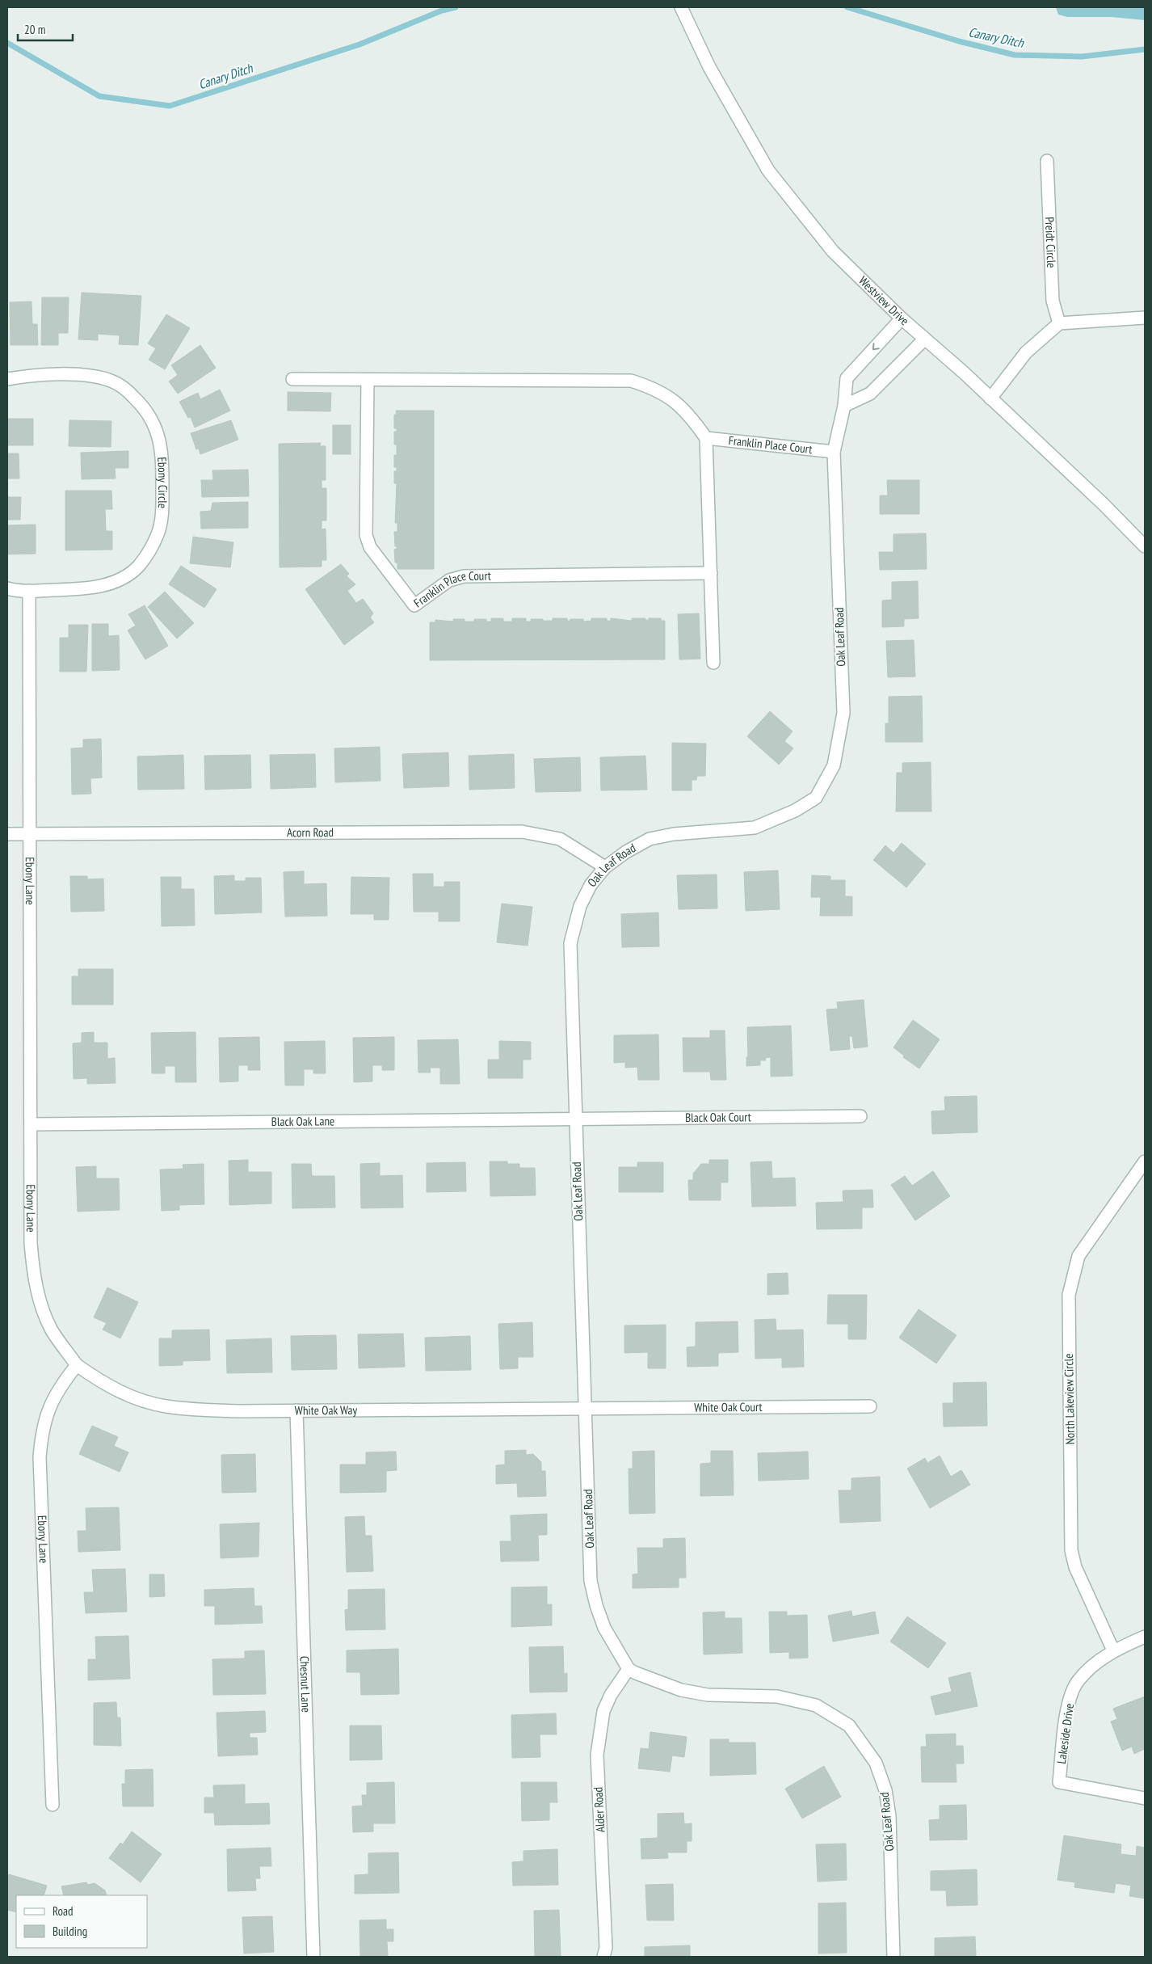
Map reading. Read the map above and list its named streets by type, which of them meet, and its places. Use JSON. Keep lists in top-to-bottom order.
{
  "streets": {
    "street": [
      "Preidt Circle",
      "Westview Drive",
      "Franklin Place Court",
      "Ebony Circle",
      "Oak Leaf Road",
      "Acorn Road",
      "Ebony Lane",
      "Black Oak Court",
      "Black Oak Lane",
      "North Lakeview Circle",
      "White Oak Court",
      "White Oak Way",
      "Chesnut Lane",
      "Lakeside Drive",
      "Alder Road"
    ]
  },
  "crossings": [
    ["Westview Drive", "Oak Leaf Road"],
    ["Franklin Place Court", "Oak Leaf Road"],
    ["Ebony Circle", "Ebony Lane"],
    ["Oak Leaf Road", "Acorn Road"],
    ["Oak Leaf Road", "Black Oak Court"],
    ["Oak Leaf Road", "Black Oak Lane"],
    ["Oak Leaf Road", "White Oak Court"],
    ["Oak Leaf Road", "White Oak Way"],
    ["Oak Leaf Road", "Alder Road"],
    ["Acorn Road", "Ebony Lane"],
    ["Ebony Lane", "Black Oak Lane"],
    ["Ebony Lane", "White Oak Way"],
    ["Black Oak Court", "Black Oak Lane"],
    ["North Lakeview Circle", "Lakeside Drive"],
    ["White Oak Court", "White Oak Way"],
    ["White Oak Way", "Chesnut Lane"]
  ],
  "water": ["Canary Ditch"],
  "legend": ["Road", "Building"],
  "scale_bar": "20 m"
}
